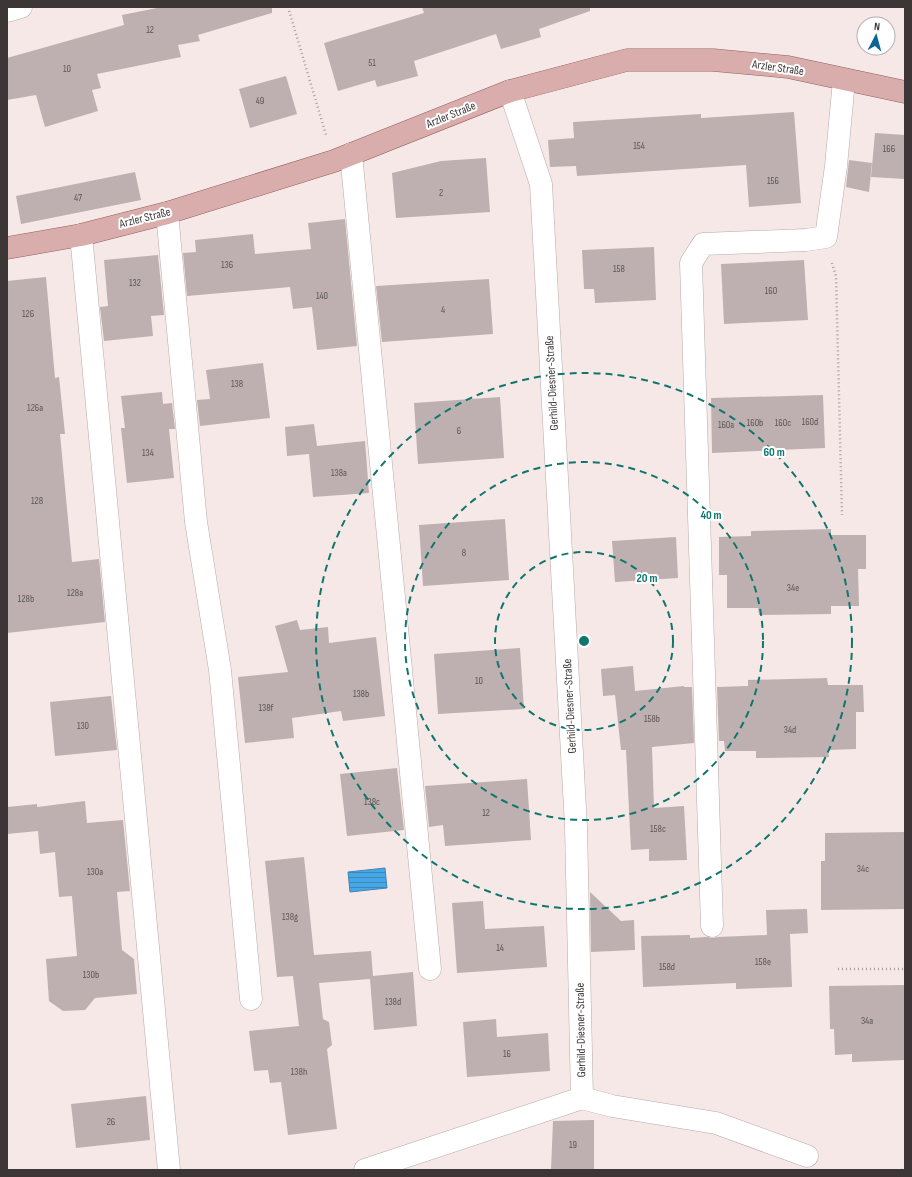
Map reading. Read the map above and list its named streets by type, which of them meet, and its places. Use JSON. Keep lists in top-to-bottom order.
{
  "streets": {
    "main road": ["Arzler Straße"],
    "street": ["Gerhild-Diesner-Straße"]
  },
  "crossings": [
    ["Arzler Straße", "Gerhild-Diesner-Straße"]
  ],
  "house_numbers": [
    "12",
    "51",
    "10",
    "49",
    "154",
    "166",
    "156",
    "2",
    "47",
    "136",
    "158",
    "132",
    "160",
    "140",
    "4",
    "126",
    "138",
    "126a",
    "160d",
    "160b",
    "160c",
    "160a",
    "6",
    "134",
    "138a",
    "128",
    "8",
    "34e",
    "128a",
    "128b",
    "10",
    "138b",
    "138f",
    "158b",
    "130",
    "34d",
    "138c",
    "12",
    "158c",
    "34c",
    "130a",
    "138g",
    "14",
    "158e",
    "158d",
    "130b",
    "138d",
    "34a",
    "16",
    "138h",
    "26",
    "19"
  ],
  "north": "top",
  "rings": ["60 m", "40 m", "20 m"]
}
